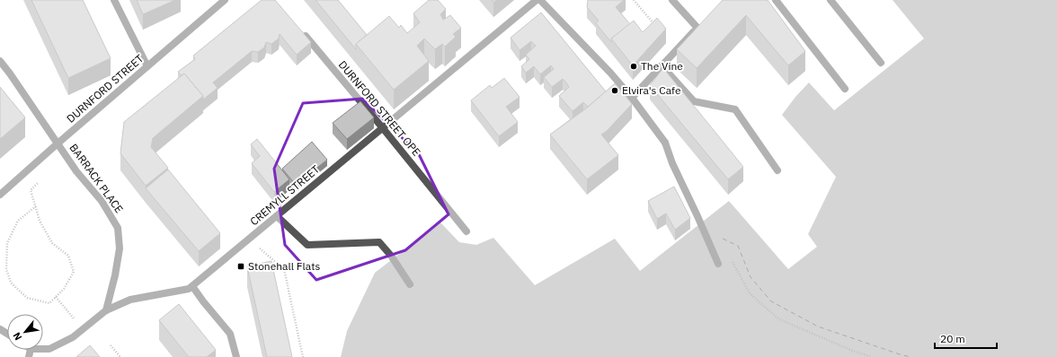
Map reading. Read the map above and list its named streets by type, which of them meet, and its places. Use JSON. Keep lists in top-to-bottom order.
{
  "streets": {
    "street": [
      "DURNFORD STREET",
      "DURNFORD STREET OPE",
      "BARRACK PLACE",
      "CREMYLL STREET"
    ]
  },
  "crossings": [
    ["DURNFORD STREET", "BARRACK PLACE"],
    ["DURNFORD STREET OPE", "CREMYLL STREET"],
    ["BARRACK PLACE", "CREMYLL STREET"]
  ],
  "places": {
    "other": ["The Vine", "Elvira's Cafe"],
    "transit": ["Stonehall Flats"]
  },
  "scale_bar": "20 m",
  "north": "bottom left"
}
